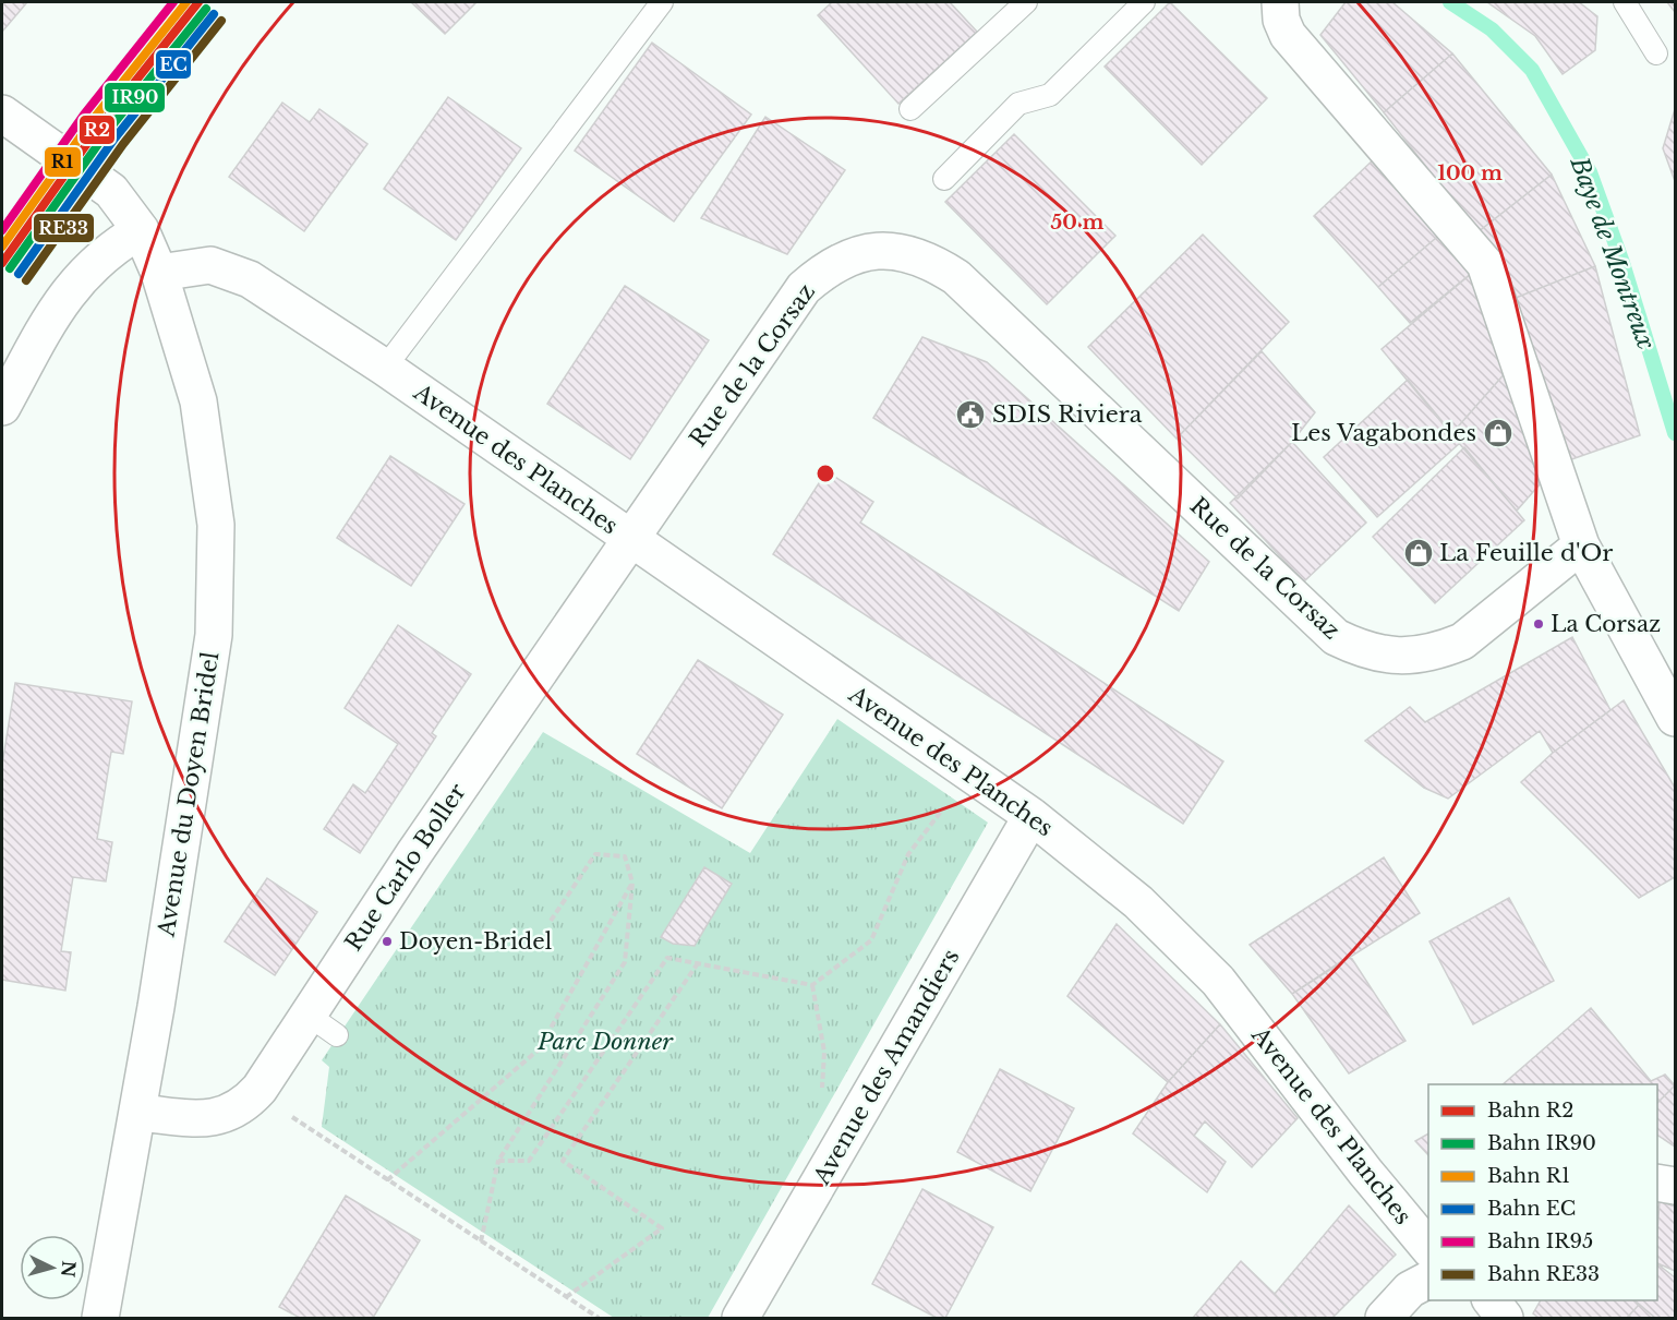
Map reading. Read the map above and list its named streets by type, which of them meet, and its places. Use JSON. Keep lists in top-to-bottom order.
{
  "streets": {
    "street": [
      "Rue de la Corsaz",
      "Avenue des Planches",
      "Avenue du Doyen Bridel",
      "Rue Carlo Boller",
      "Avenue des Amandiers"
    ]
  },
  "crossings": [
    ["Rue de la Corsaz", "Avenue des Planches"],
    ["Rue de la Corsaz", "Rue Carlo Boller"],
    ["Avenue des Planches", "Avenue du Doyen Bridel"],
    ["Avenue des Planches", "Rue Carlo Boller"],
    ["Avenue des Planches", "Avenue des Amandiers"],
    ["Avenue du Doyen Bridel", "Rue Carlo Boller"]
  ],
  "water": ["Baye de Montreux"],
  "parks": ["Parc Donner"],
  "places": {
    "public building": ["SDIS Riviera"],
    "shop": ["Les Vagabondes", "La Feuille d'Or"],
    "other": ["La Corsaz", "Doyen-Bridel"]
  },
  "lines": [
    "rail line R2",
    "rail line R1",
    "rail line IR95",
    "rail line IR90",
    "rail line EC",
    "rail line RE33"
  ],
  "legend": [
    "Bahn R2",
    "Bahn IR90",
    "Bahn R1",
    "Bahn EC",
    "Bahn IR95",
    "Bahn RE33"
  ],
  "north": "right",
  "rings": ["100 m", "50 m"]
}
